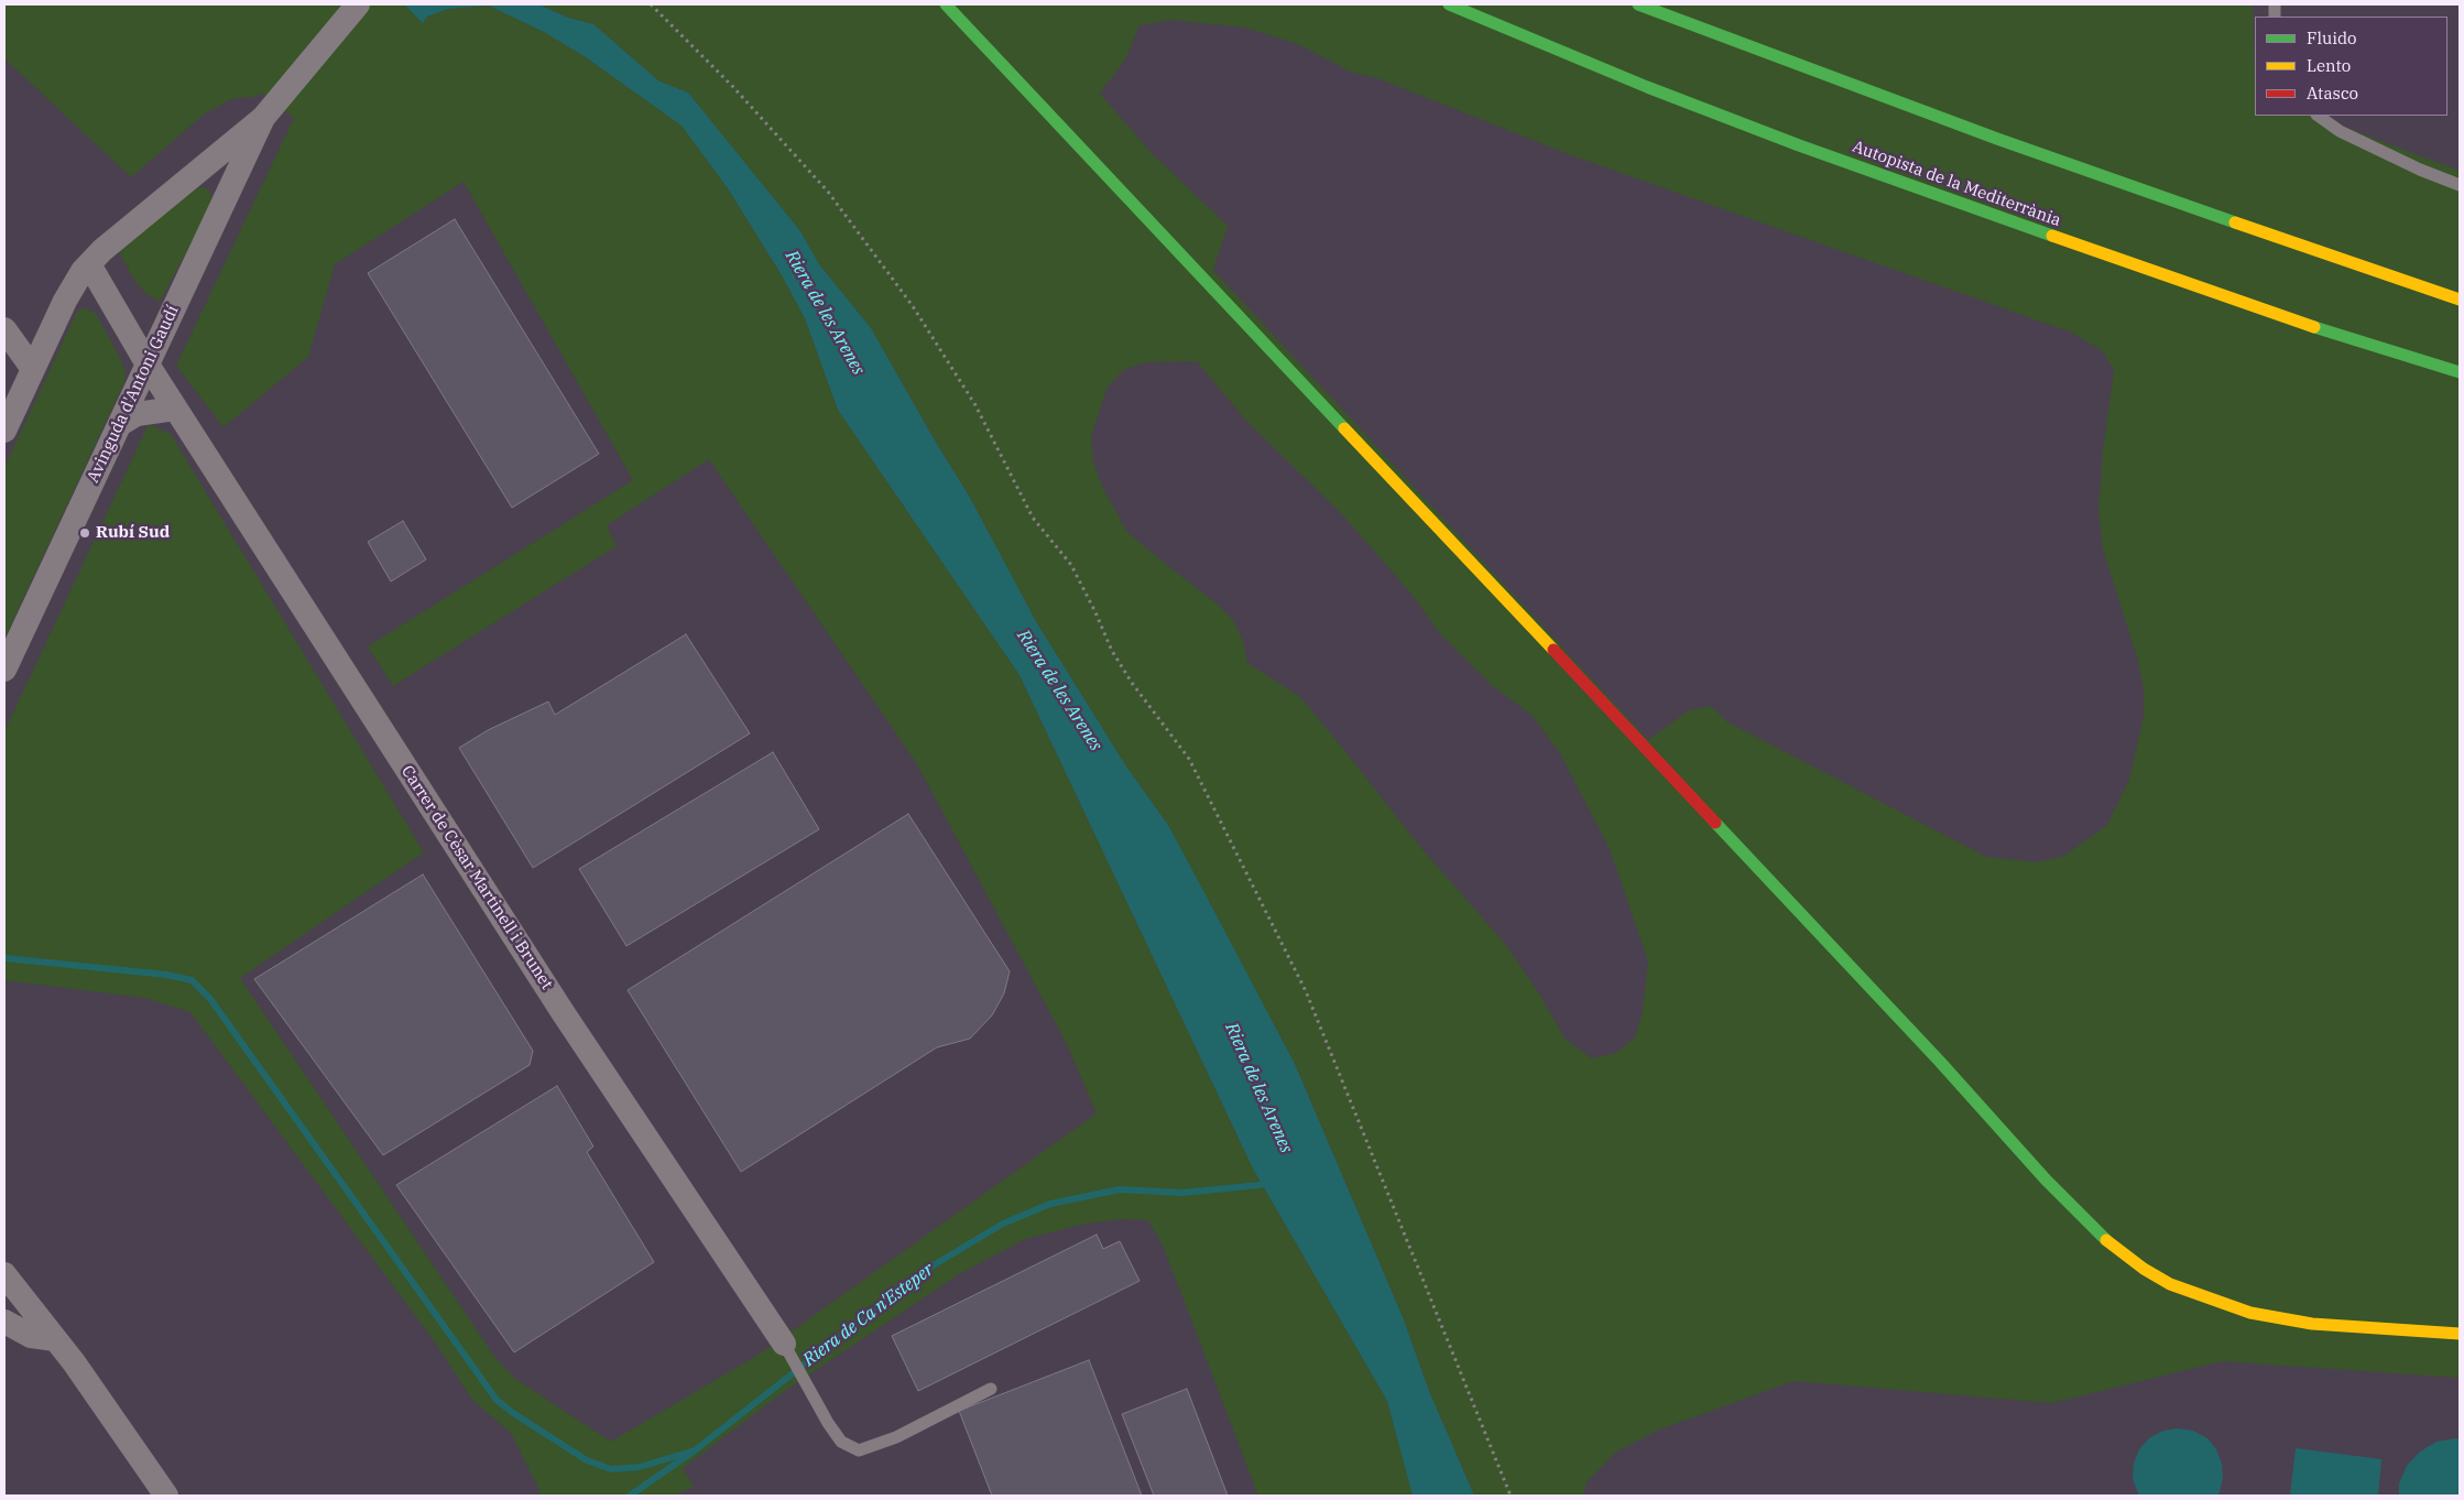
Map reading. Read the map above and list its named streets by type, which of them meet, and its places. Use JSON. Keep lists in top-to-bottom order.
{
  "streets": {
    "main road": ["Autopista de la Mediterrània"],
    "street": ["Avinguda d'Antoni Gaudí", "Carrer de Cèsar Martinell i Brunet"]
  },
  "crossings": [
    ["Avinguda d'Antoni Gaudí", "Carrer de Cèsar Martinell i Brunet"]
  ],
  "water": ["Riera de les Arenes", "Riera de Ca n'Esteper"],
  "places": ["Rubí Sud"],
  "legend": ["Fluido", "Lento", "Atasco"]
}
